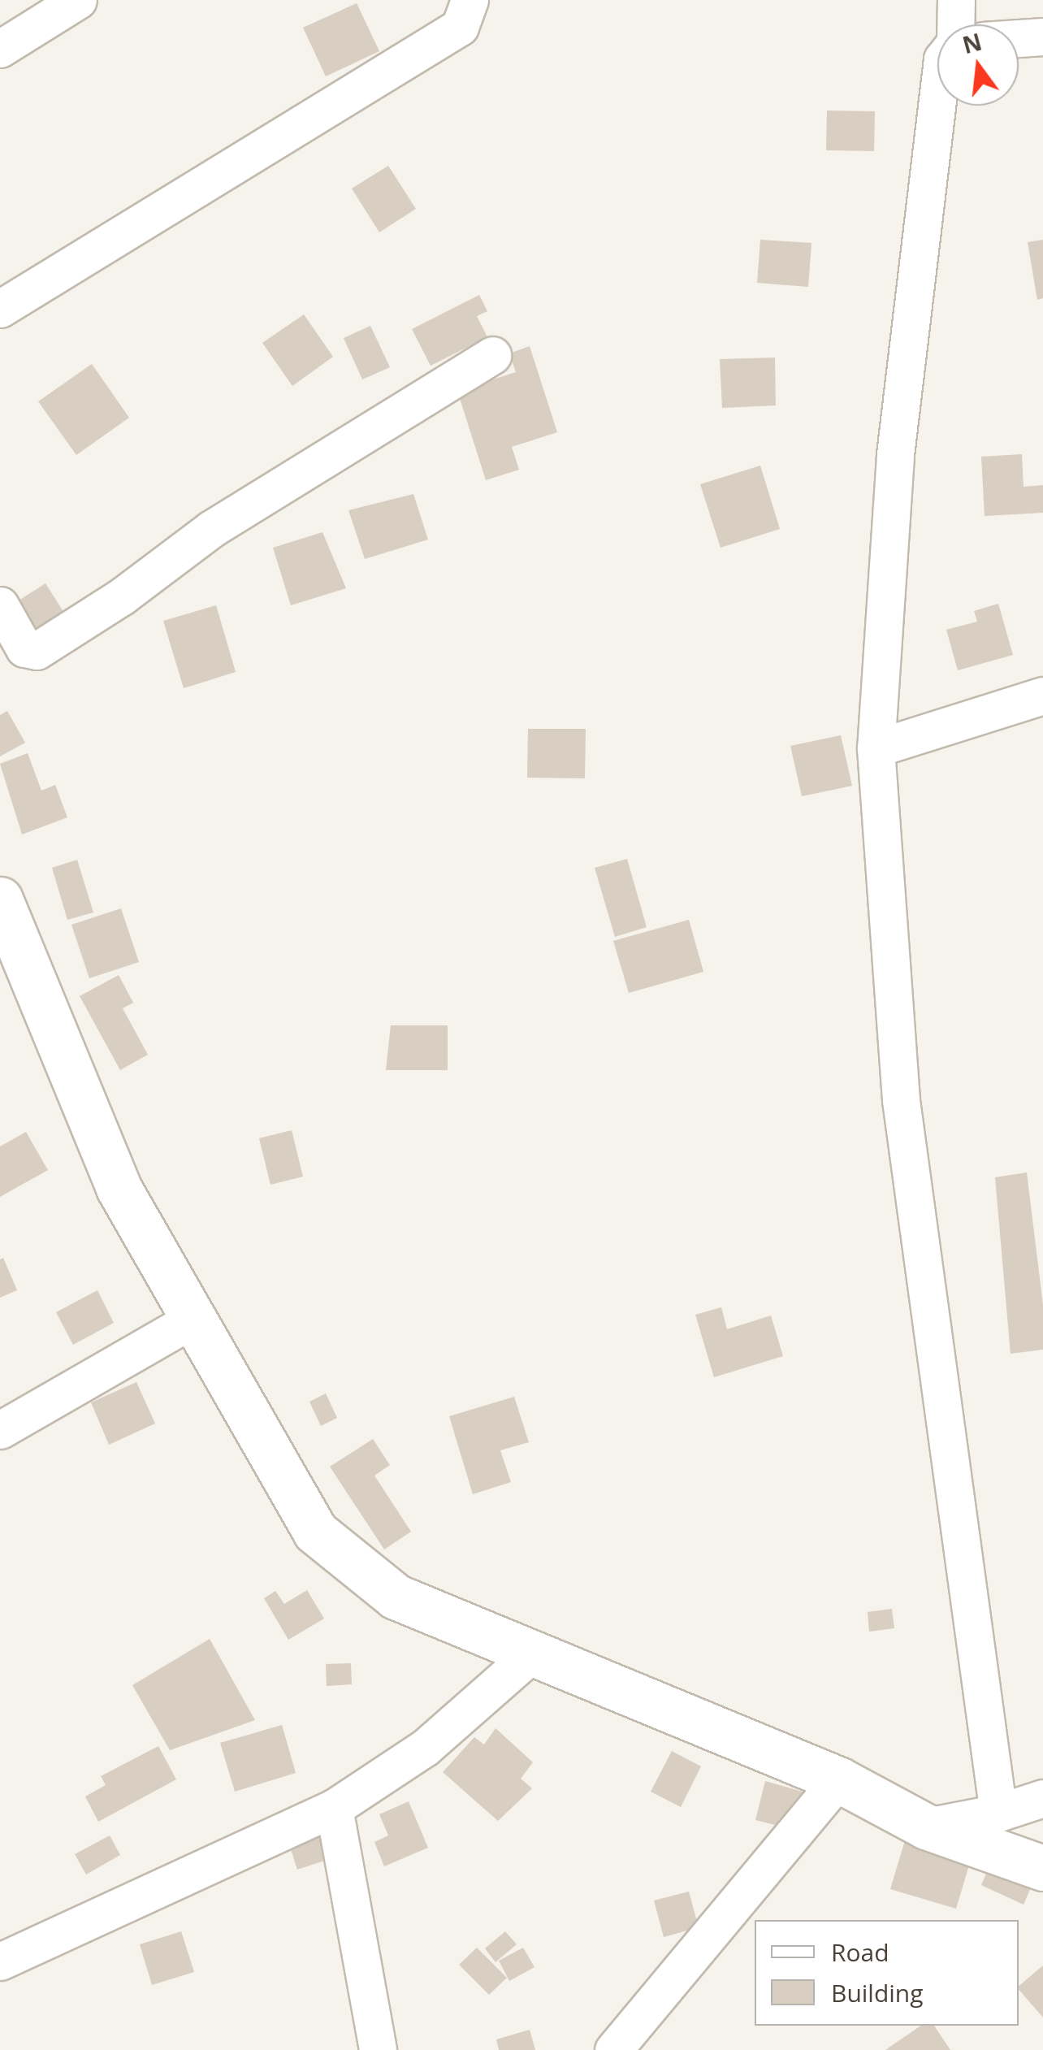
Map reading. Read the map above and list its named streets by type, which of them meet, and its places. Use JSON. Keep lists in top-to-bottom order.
{
  "legend": ["Road", "Building"],
  "north": "top"
}
